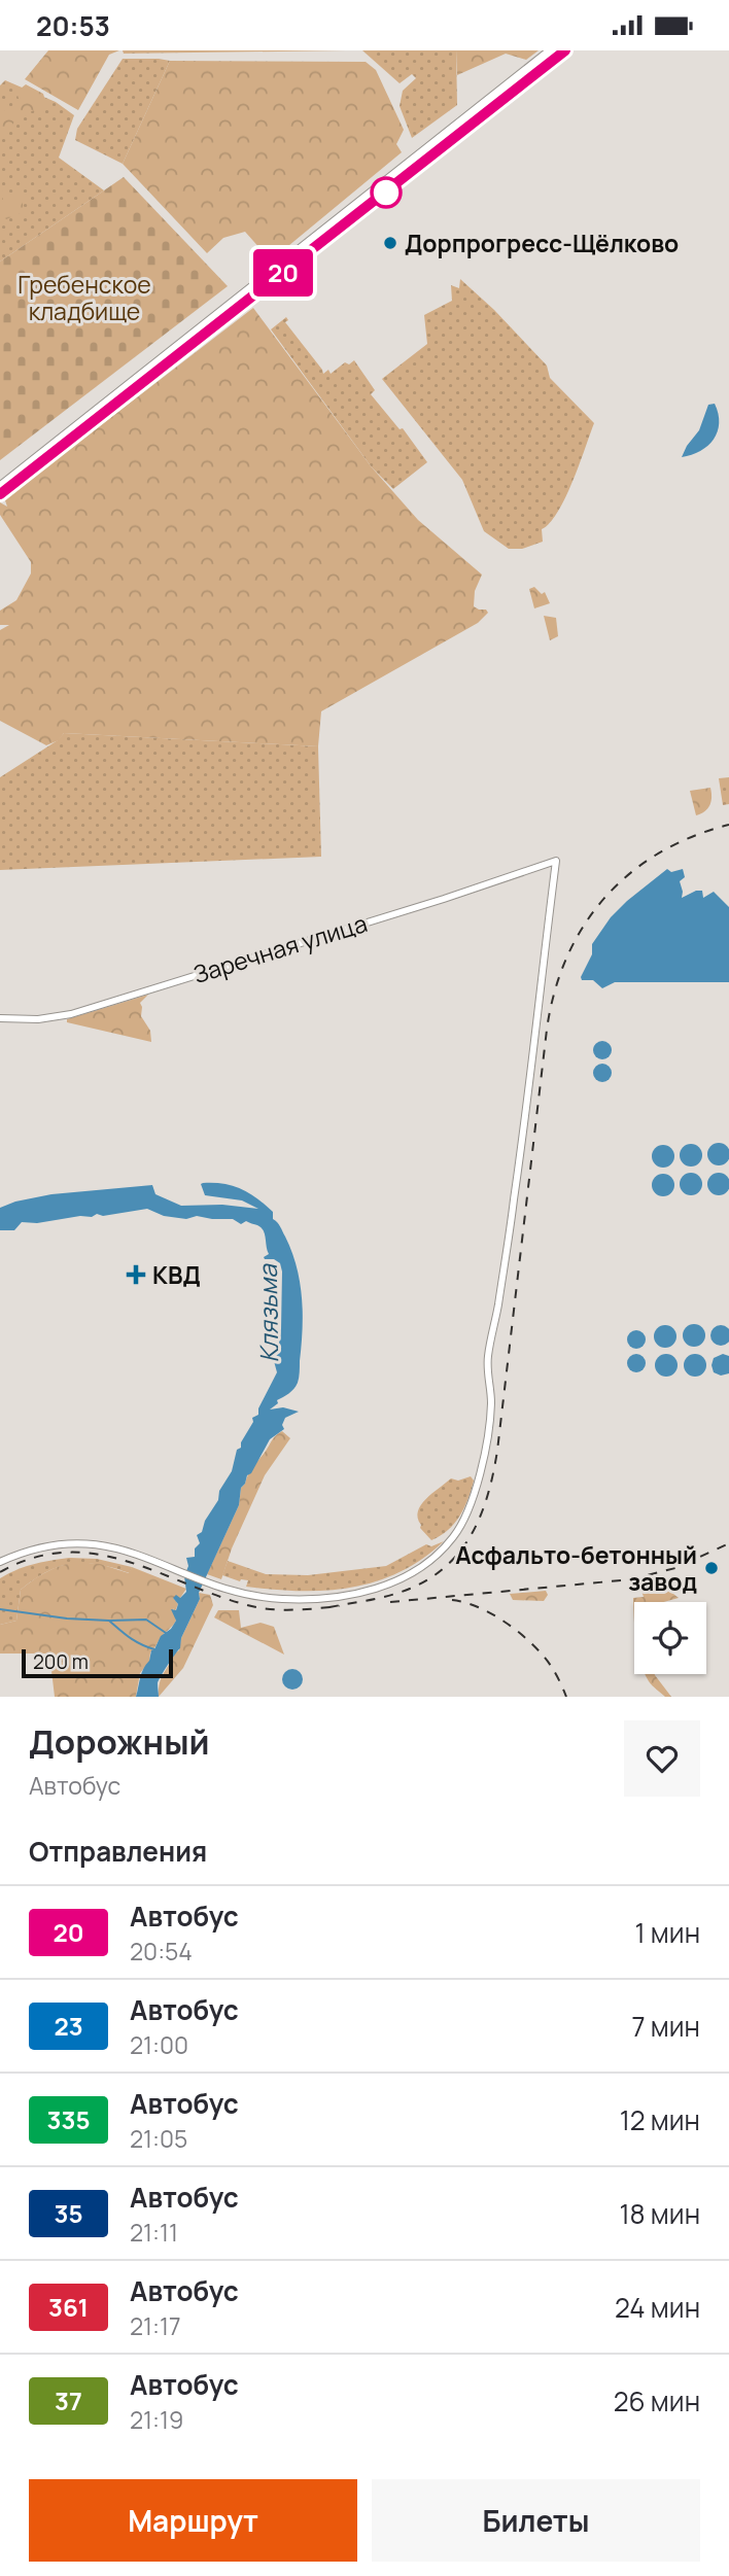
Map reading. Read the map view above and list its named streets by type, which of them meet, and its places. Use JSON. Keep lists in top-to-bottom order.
{
  "streets": {
    "street": ["Заречная улица"]
  },
  "water": ["Клязьма"],
  "parks": ["Гребенское кладбище"],
  "places": {
    "other": ["Дорпрогресс-Щёлково", "Асфальто-бетонный завод"],
    "health": ["КВД"]
  },
  "lines": ["bus line 20"],
  "scale_bar": "200 m",
  "page": {
    "status": "20:53",
    "on_map": "20",
    "scale": "200 m",
    "heading": [
      ["Дорожный", "Автобус"],
      "Отправления"
    ],
    "list": [
      {
        "mark": "20",
        "name": "Автобус",
        "note": "20:54",
        "value": "1 мин"
      },
      {
        "mark": "23",
        "name": "Автобус",
        "note": "21:00",
        "value": "7 мин"
      },
      {
        "mark": "335",
        "name": "Автобус",
        "note": "21:05",
        "value": "12 мин"
      },
      {
        "mark": "35",
        "name": "Автобус",
        "note": "21:11",
        "value": "18 мин"
      },
      {
        "mark": "361",
        "name": "Автобус",
        "note": "21:17",
        "value": "24 мин"
      },
      {
        "mark": "37",
        "name": "Автобус",
        "note": "21:19",
        "value": "26 мин"
      }
    ],
    "buttons": ["Маршрут", "Билеты"]
  }
}
